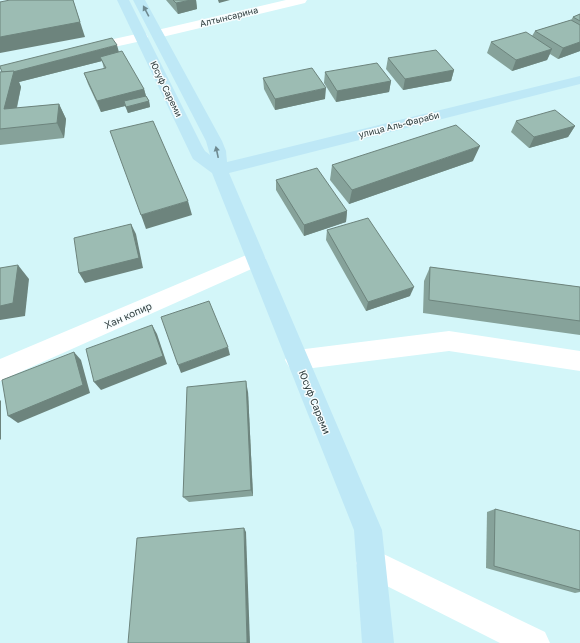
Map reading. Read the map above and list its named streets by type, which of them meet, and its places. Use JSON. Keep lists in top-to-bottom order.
{
  "streets": {
    "main road": ["Юсуф Сареми", "улица Аль-Фараби"],
    "street": ["Алтынсарина", "Хан копир"]
  },
  "crossings": [
    ["Алтынсарина", "Юсуф Сареми"],
    ["Юсуф Сареми", "улица Аль-Фараби"],
    ["Юсуф Сареми", "Хан копир"]
  ]
}
